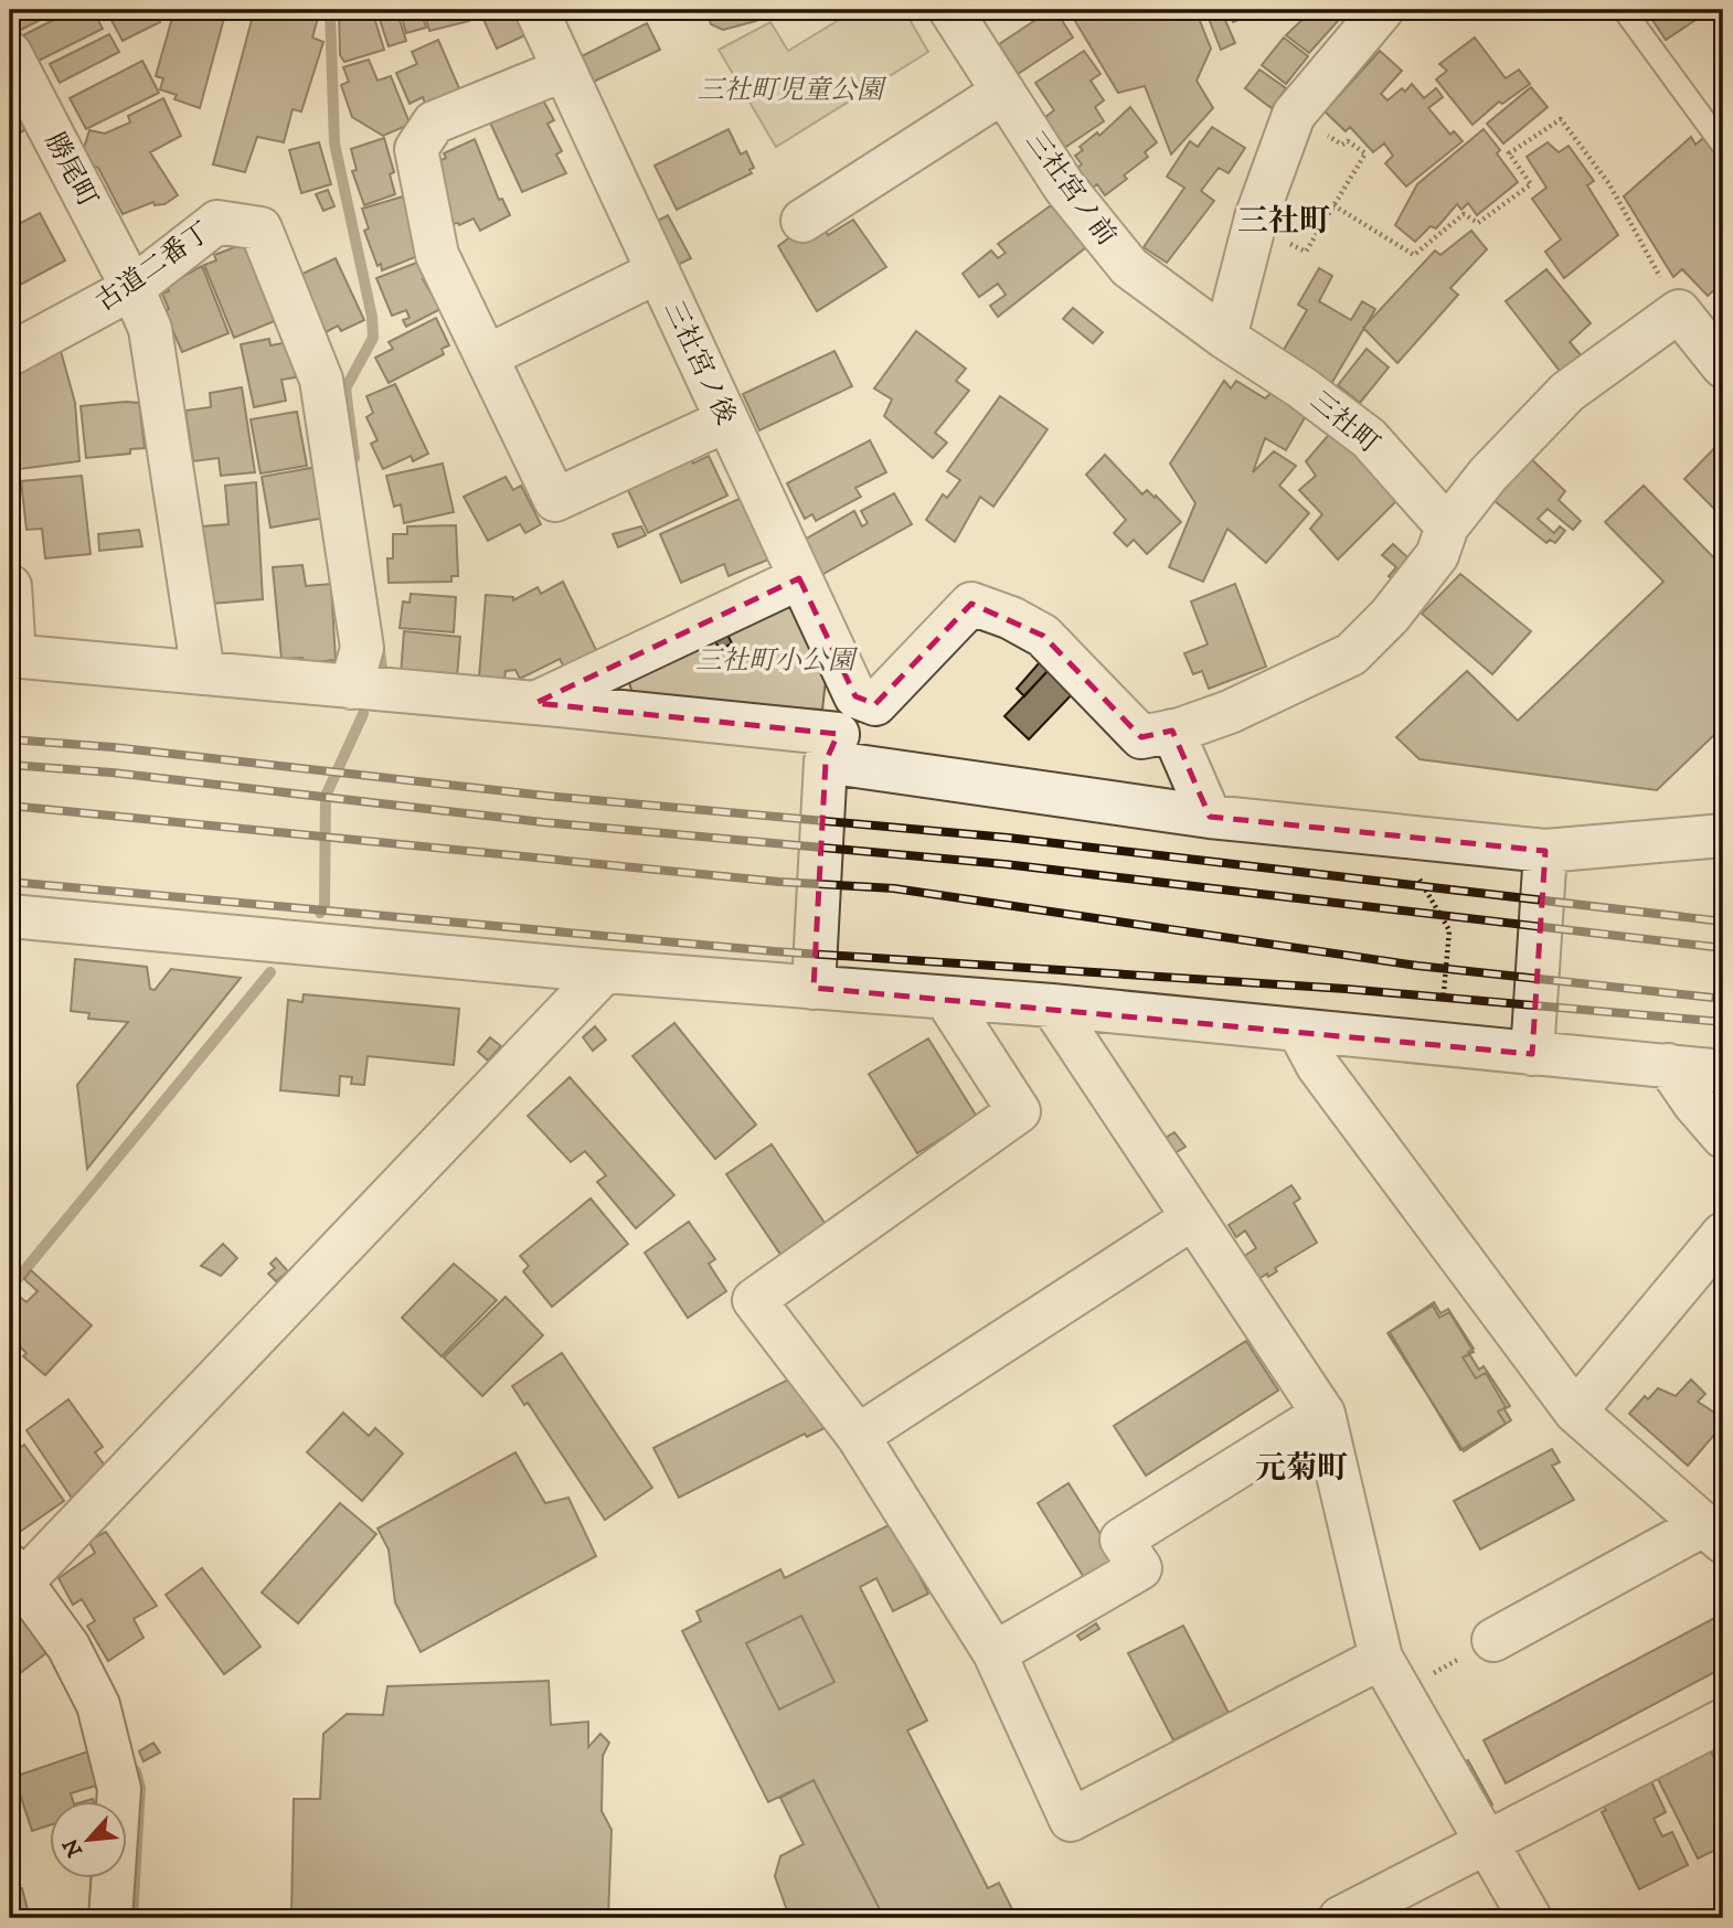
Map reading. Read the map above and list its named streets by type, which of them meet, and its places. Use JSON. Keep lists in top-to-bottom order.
{
  "streets": {
    "street": [
      "勝尾町",
      "三社宮ノ前",
      "古道二番丁",
      "三社宮ノ後",
      "三社町"
    ]
  },
  "crossings": [
    ["勝尾町", "古道二番丁"],
    ["三社宮ノ前", "三社町"]
  ],
  "districts": ["三社町", "元菊町"],
  "parks": ["三社町児童公園", "三社町小公園"],
  "north": "bottom left"
}
